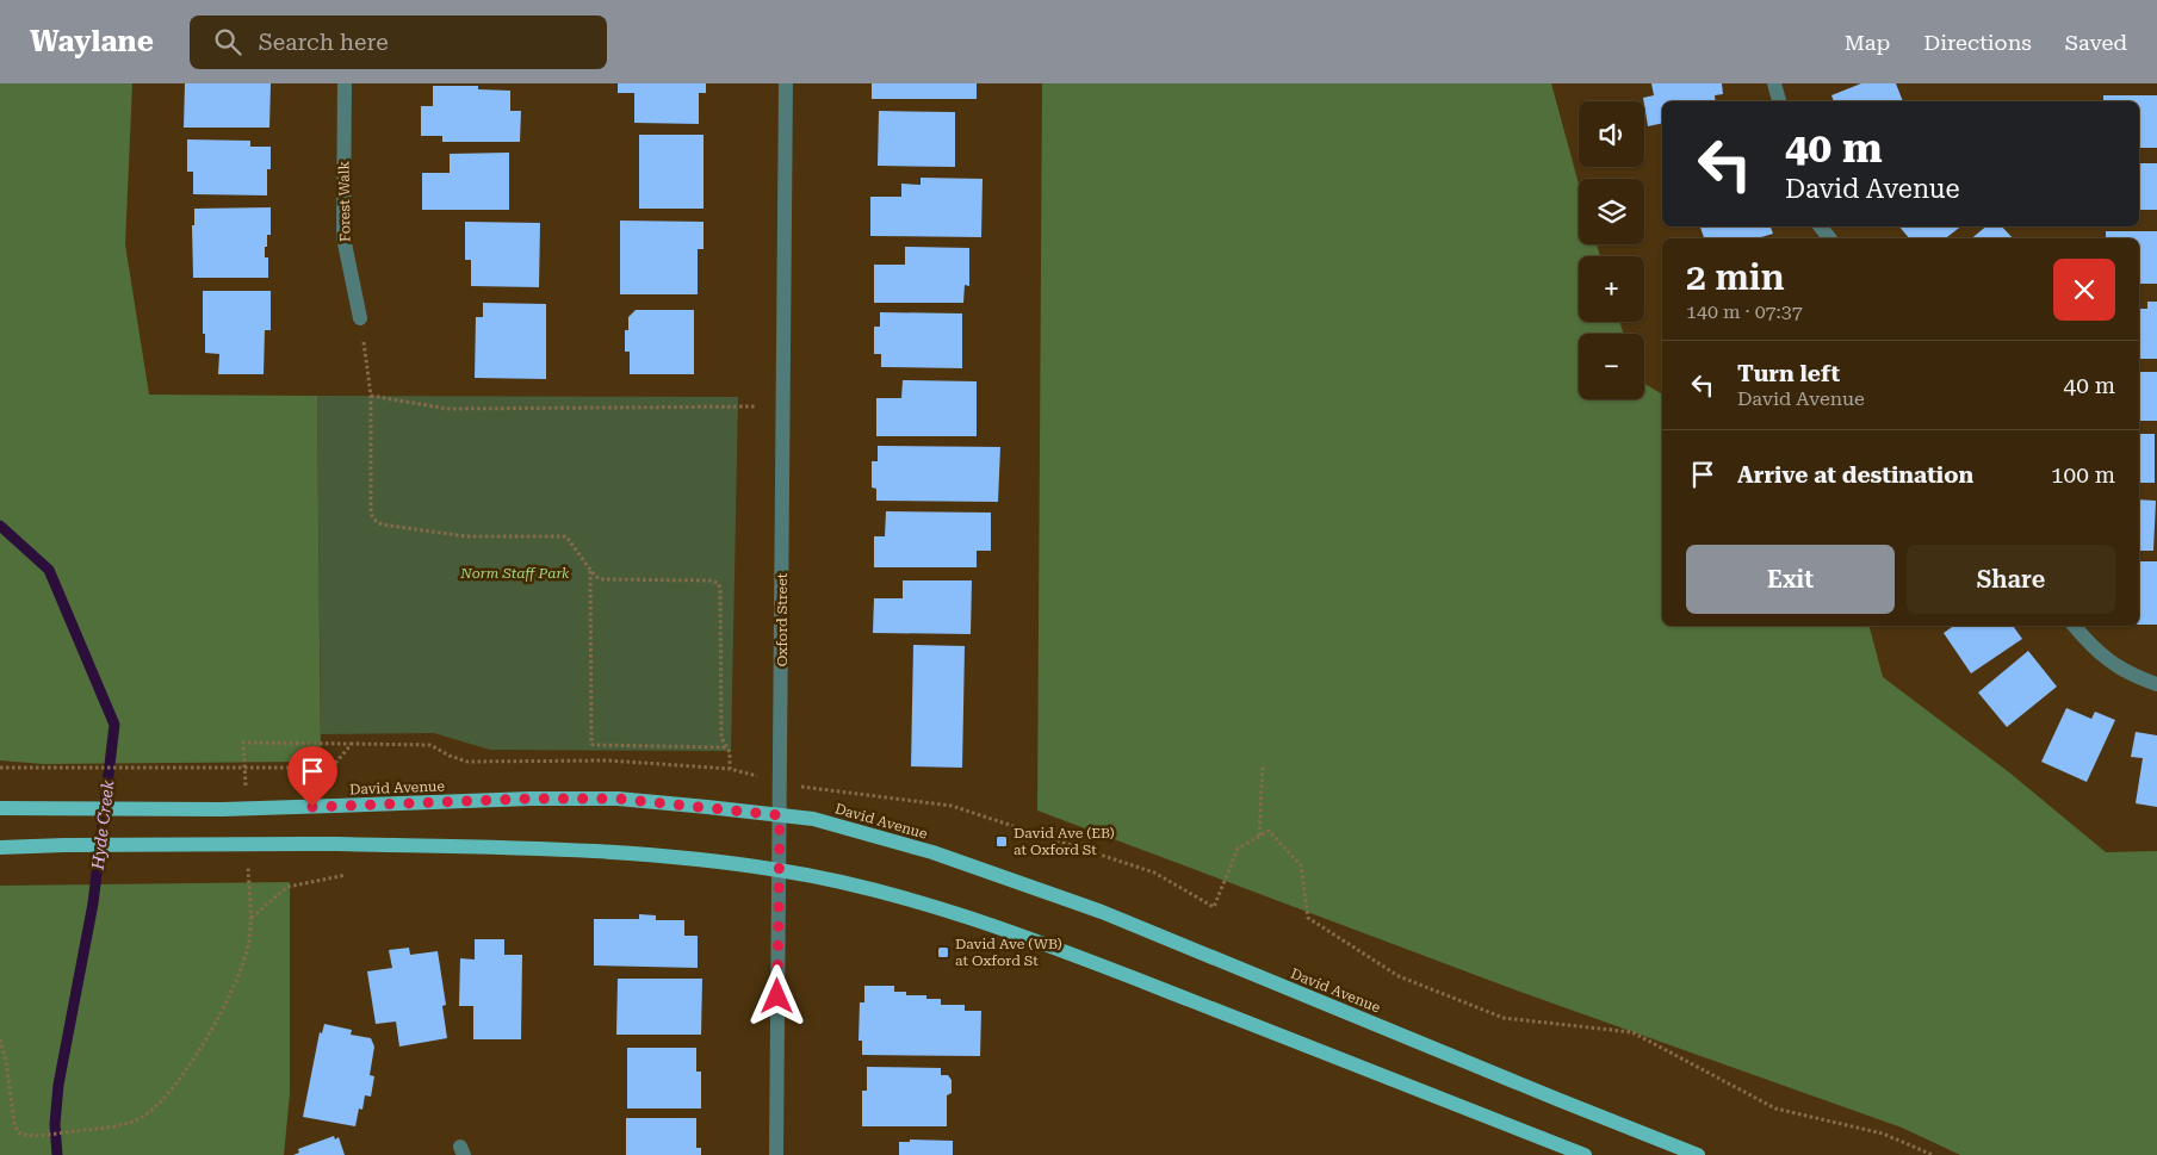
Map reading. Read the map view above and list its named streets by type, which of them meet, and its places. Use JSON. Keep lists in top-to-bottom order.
{
  "streets": {
    "main road": ["David Avenue"],
    "street": ["Forest Walk", "Oxford Street"]
  },
  "crossings": [
    ["Oxford Street", "David Avenue"]
  ],
  "water": ["Hyde Creek"],
  "parks": ["Norm Staff Park"],
  "places": {
    "transit": ["David Ave (EB) at Oxford St", "David Ave (WB) at Oxford St"]
  },
  "page": {
    "header": "Waylane",
    "search": "Search here",
    "nav": ["Map", "Directions", "Saved"],
    "map_buttons": ["+", "−"],
    "turn": ["40 m", "David Avenue"],
    "heading": ["2 min", "140 m · 07:37"],
    "list": [
      {
        "name": "Turn left",
        "note": "David Avenue",
        "value": "40 m"
      },
      {
        "name": "Arrive at destination",
        "value": "100 m"
      }
    ],
    "buttons": ["Exit", "Share"]
  }
}
